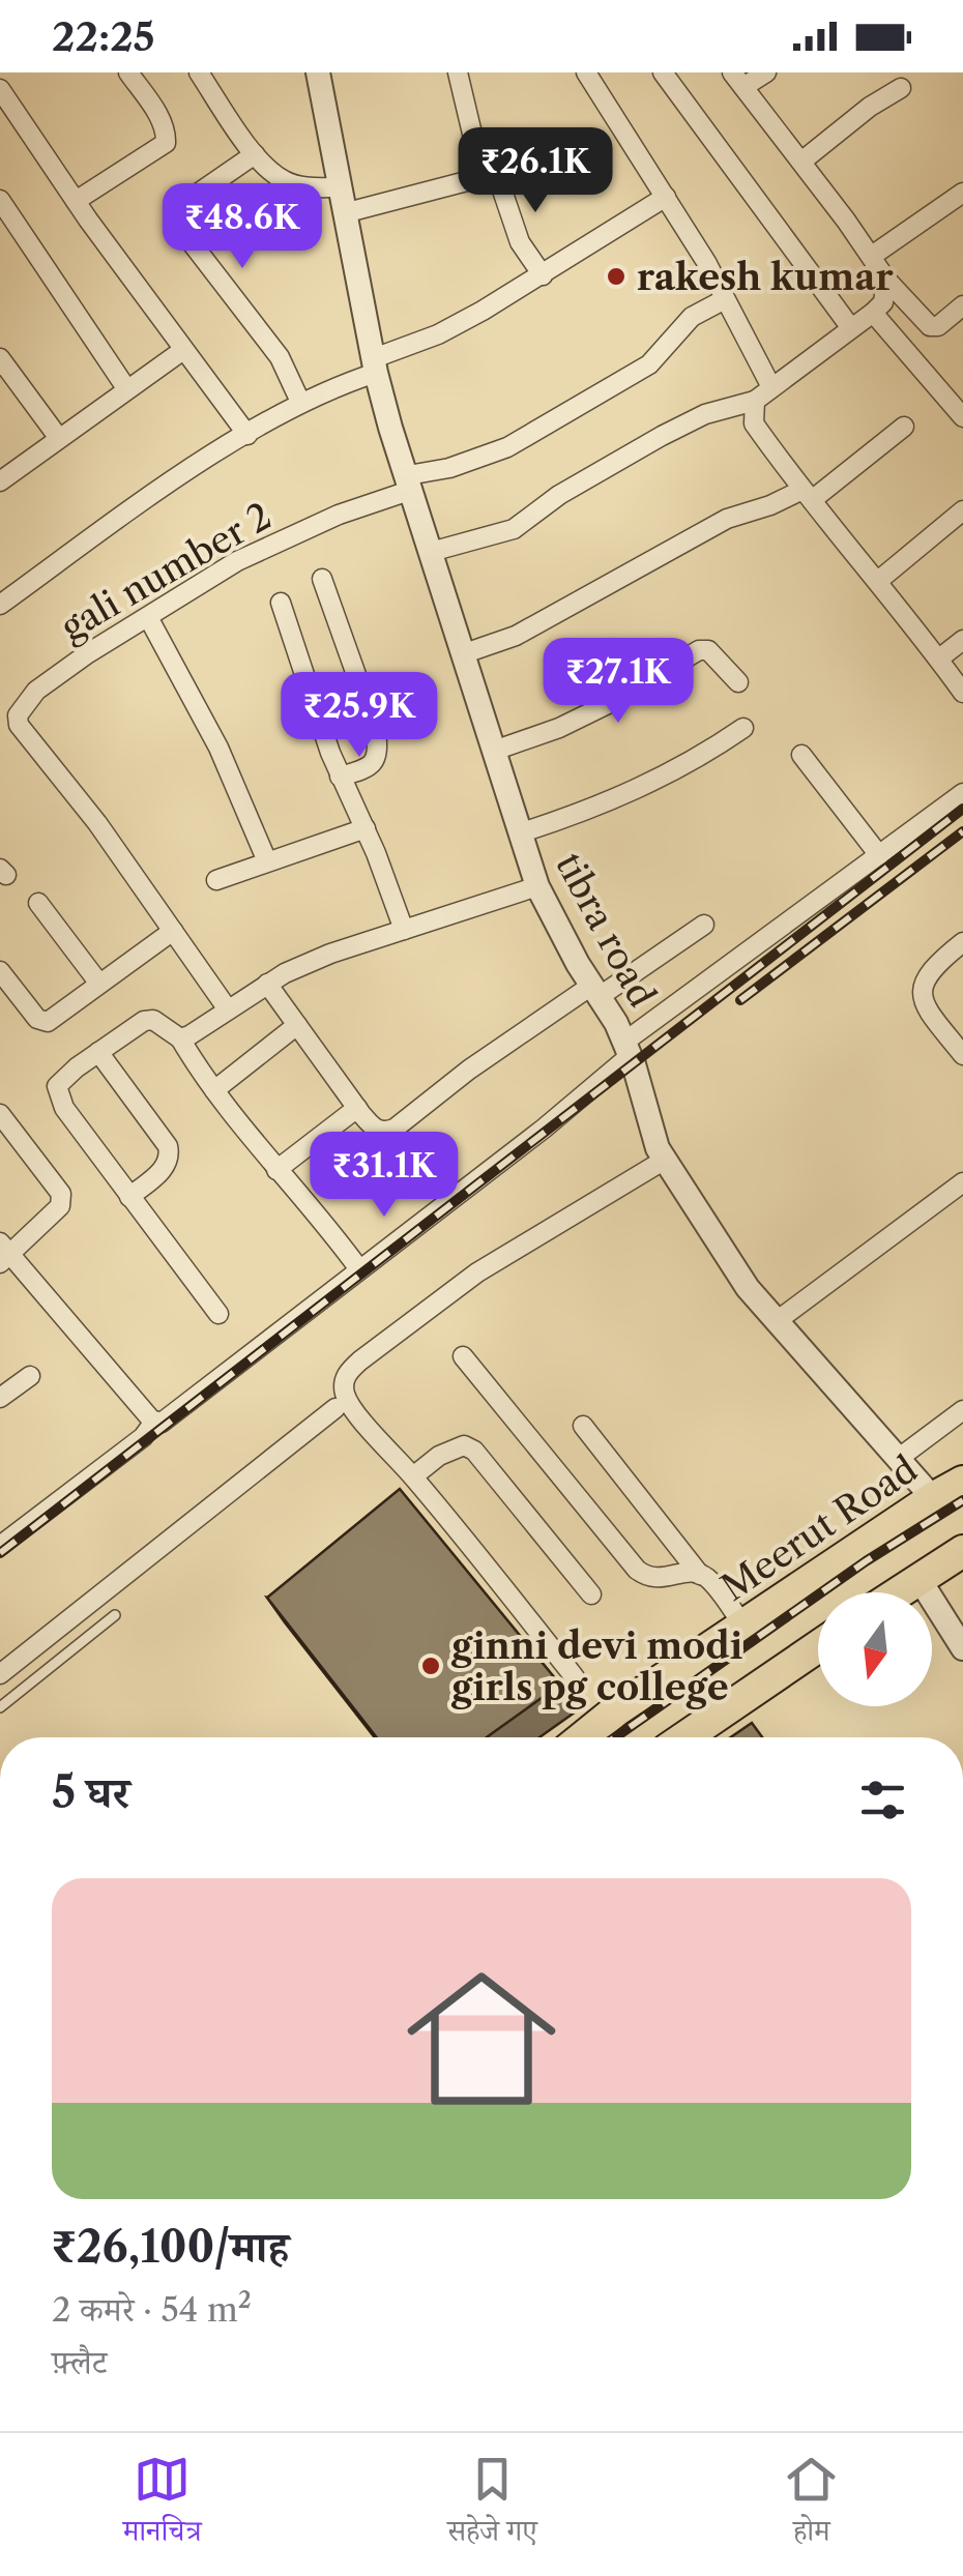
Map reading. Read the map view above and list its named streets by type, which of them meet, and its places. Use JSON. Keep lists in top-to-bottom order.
{
  "streets": {
    "highway": ["Meerut Road"],
    "street": ["gali number 2", "tibra road"]
  },
  "crossings": [
    ["gali number 2", "tibra road"],
    ["tibra road", "Meerut Road"]
  ],
  "places": ["rakesh kumar", "ginni devi modi girls pg college"],
  "north": "bottom",
  "page": {
    "status": "22:25",
    "price": [
      "₹26.1K",
      "₹48.6K",
      "₹27.1K",
      "₹25.9K",
      "₹31.1K"
    ],
    "heading": "5 घर",
    "list": [
      {
        "name": "₹26,100/माह",
        "note": "2 कमरे · 54 m² · फ़्लैट"
      }
    ],
    "tabs": ["मानचित्र", "सहेजे गए", "होम"]
  }
}
